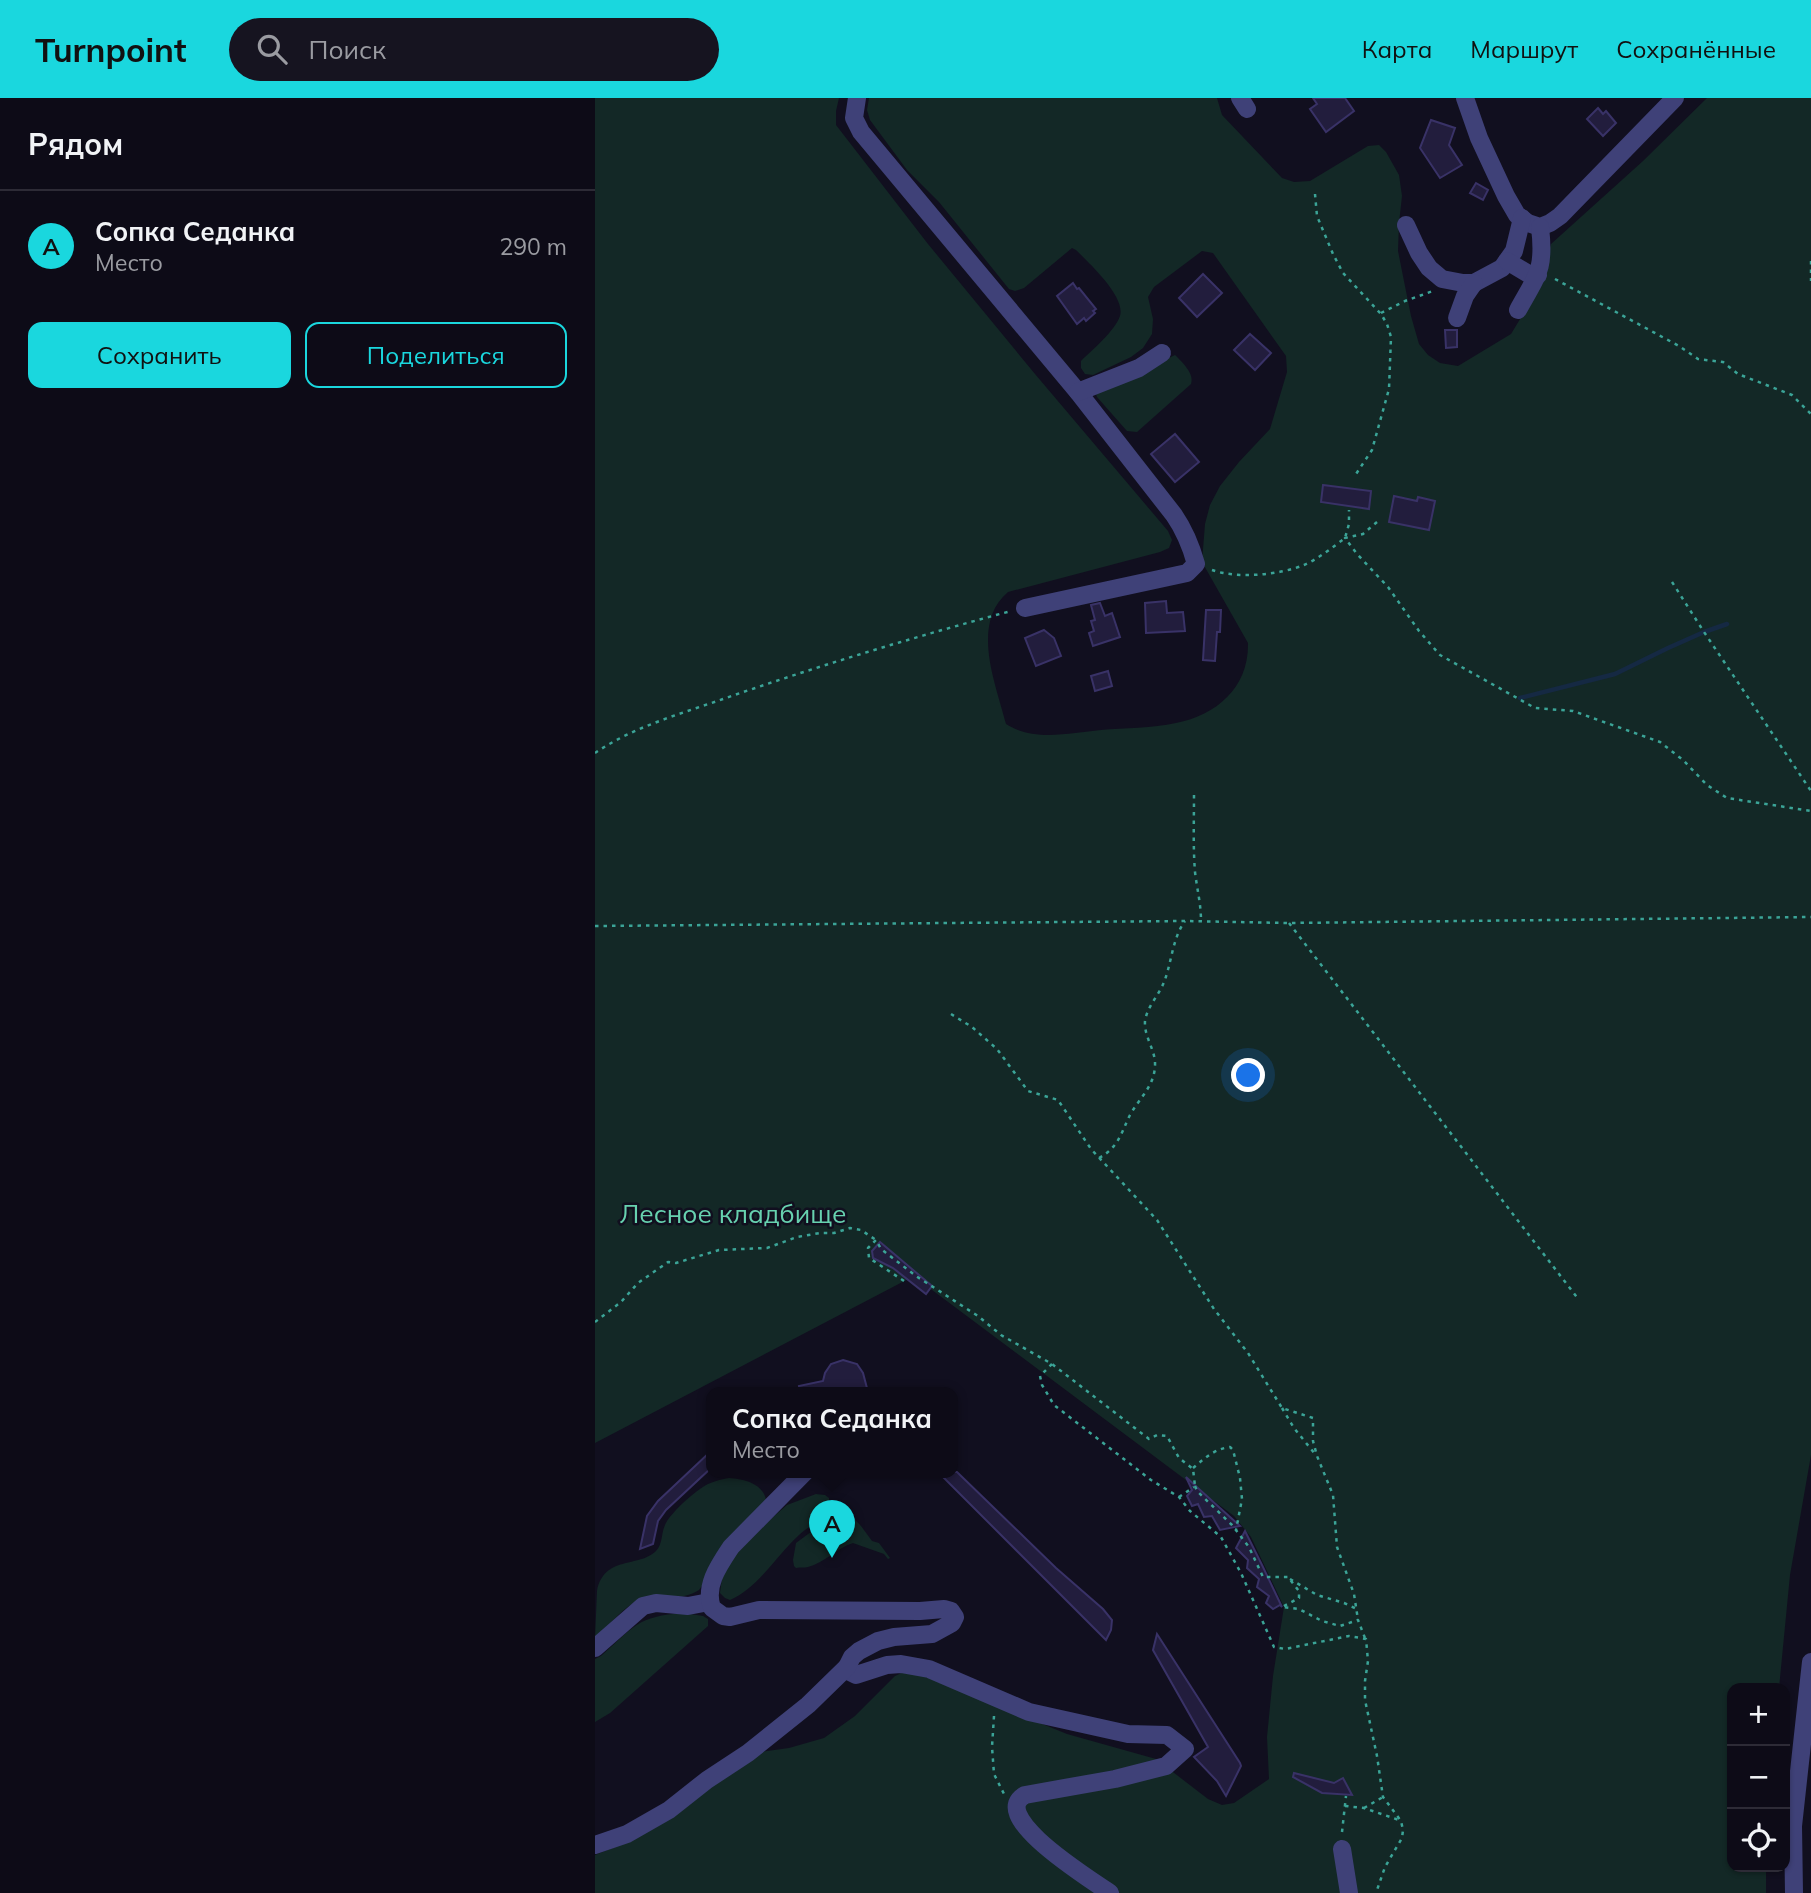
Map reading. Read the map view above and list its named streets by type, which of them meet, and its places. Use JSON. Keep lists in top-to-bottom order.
{
  "parks": ["Лесное кладбище"],
  "page": {
    "header": "Turnpoint",
    "search": "Поиск",
    "nav": ["Карта", "Маршрут", "Сохранённые"],
    "heading": "Рядом",
    "list": [
      {
        "mark": "A",
        "name": "Сопка Седанка",
        "note": "Место",
        "value": "290 m"
      }
    ],
    "buttons": ["Сохранить", "Поделиться"],
    "popup": ["Сопка Седанка", "Место"],
    "pins": "A",
    "map_buttons": ["+", "−"]
  }
}
